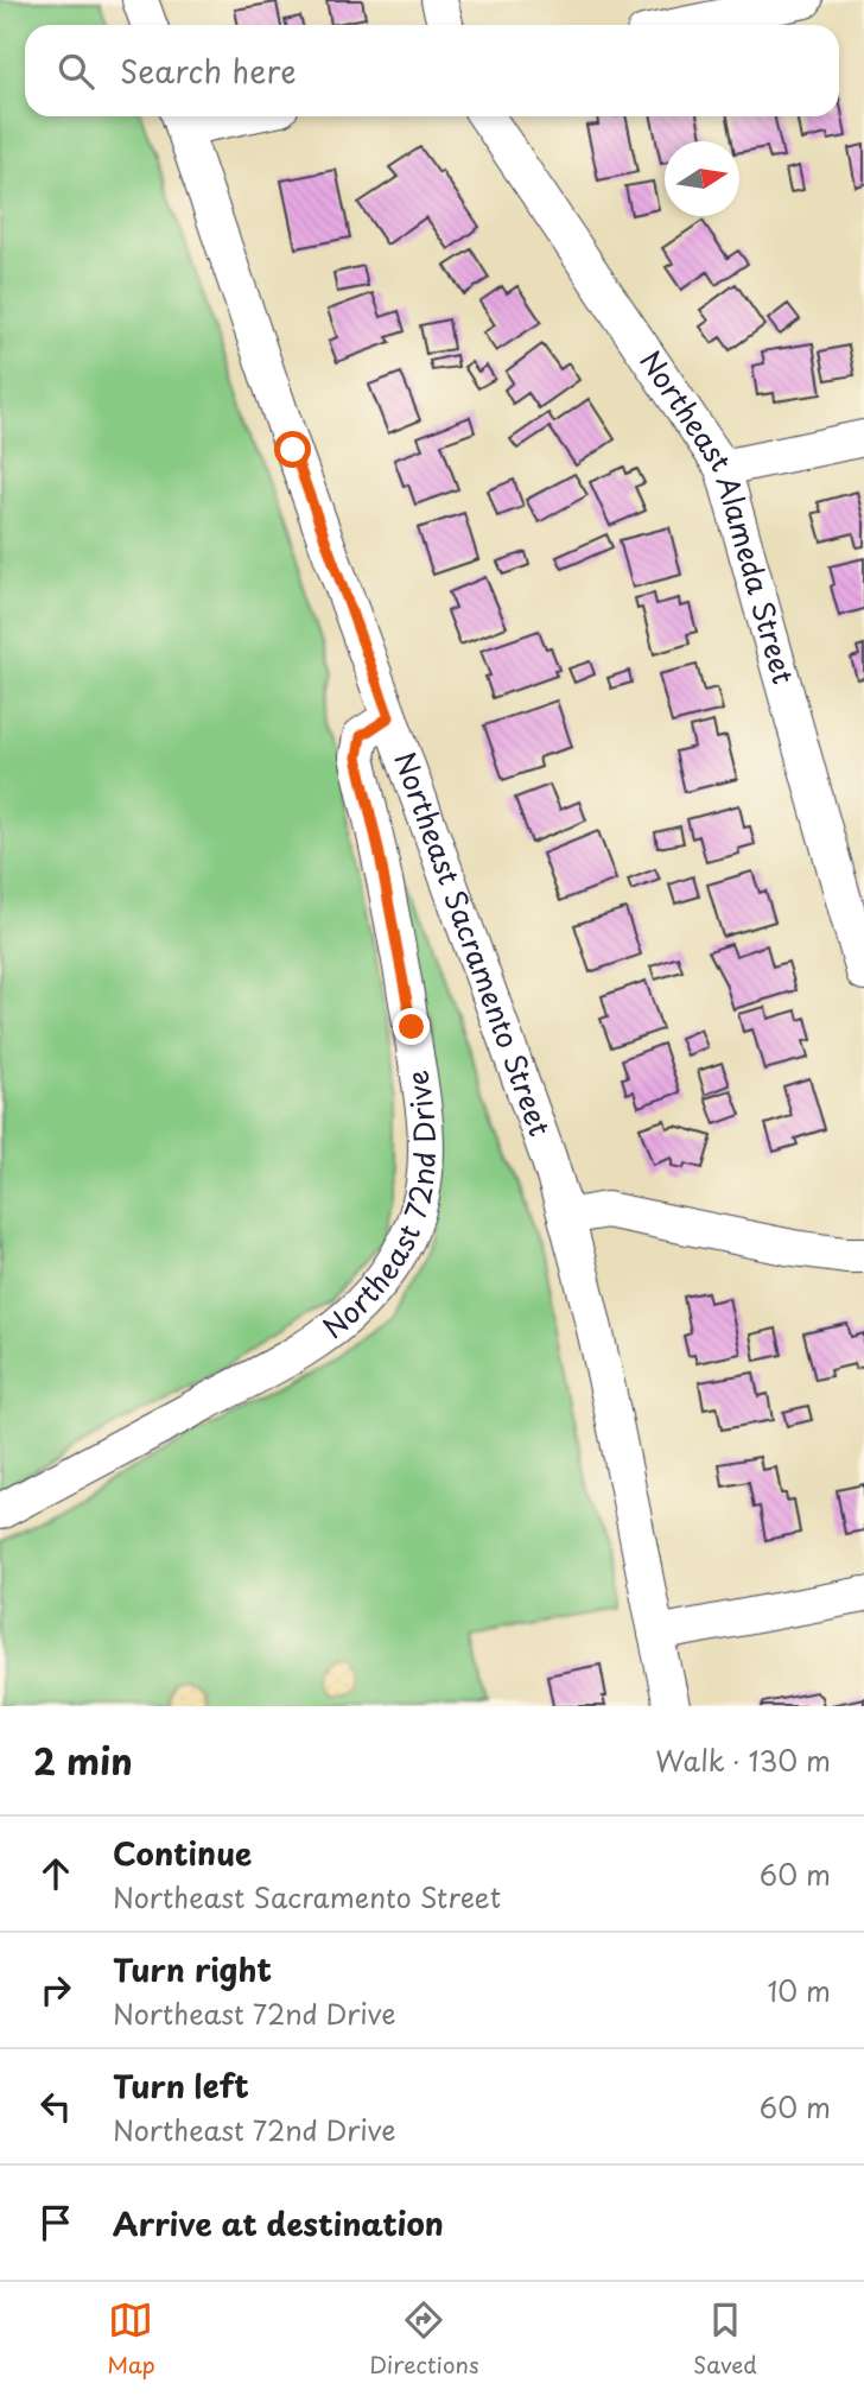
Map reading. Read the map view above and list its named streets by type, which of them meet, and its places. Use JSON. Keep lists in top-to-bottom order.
{
  "streets": {
    "street": ["Northeast Alameda Street", "Northeast Sacramento Street", "Northeast 72nd Drive"]
  },
  "crossings": [
    ["Northeast Sacramento Street", "Northeast 72nd Drive"]
  ],
  "north": "right",
  "page": {
    "search": "Search here",
    "heading": ["2 min", "Walk · 130 m"],
    "list": [
      ["Continue", "Northeast Sacramento Street", "60 m"],
      ["Turn right", "Northeast 72nd Drive", "10 m"],
      ["Turn left", "Northeast 72nd Drive", "60 m"],
      "Arrive at destination"
    ],
    "nav": ["Map", "Directions", "Saved"]
  }
}
